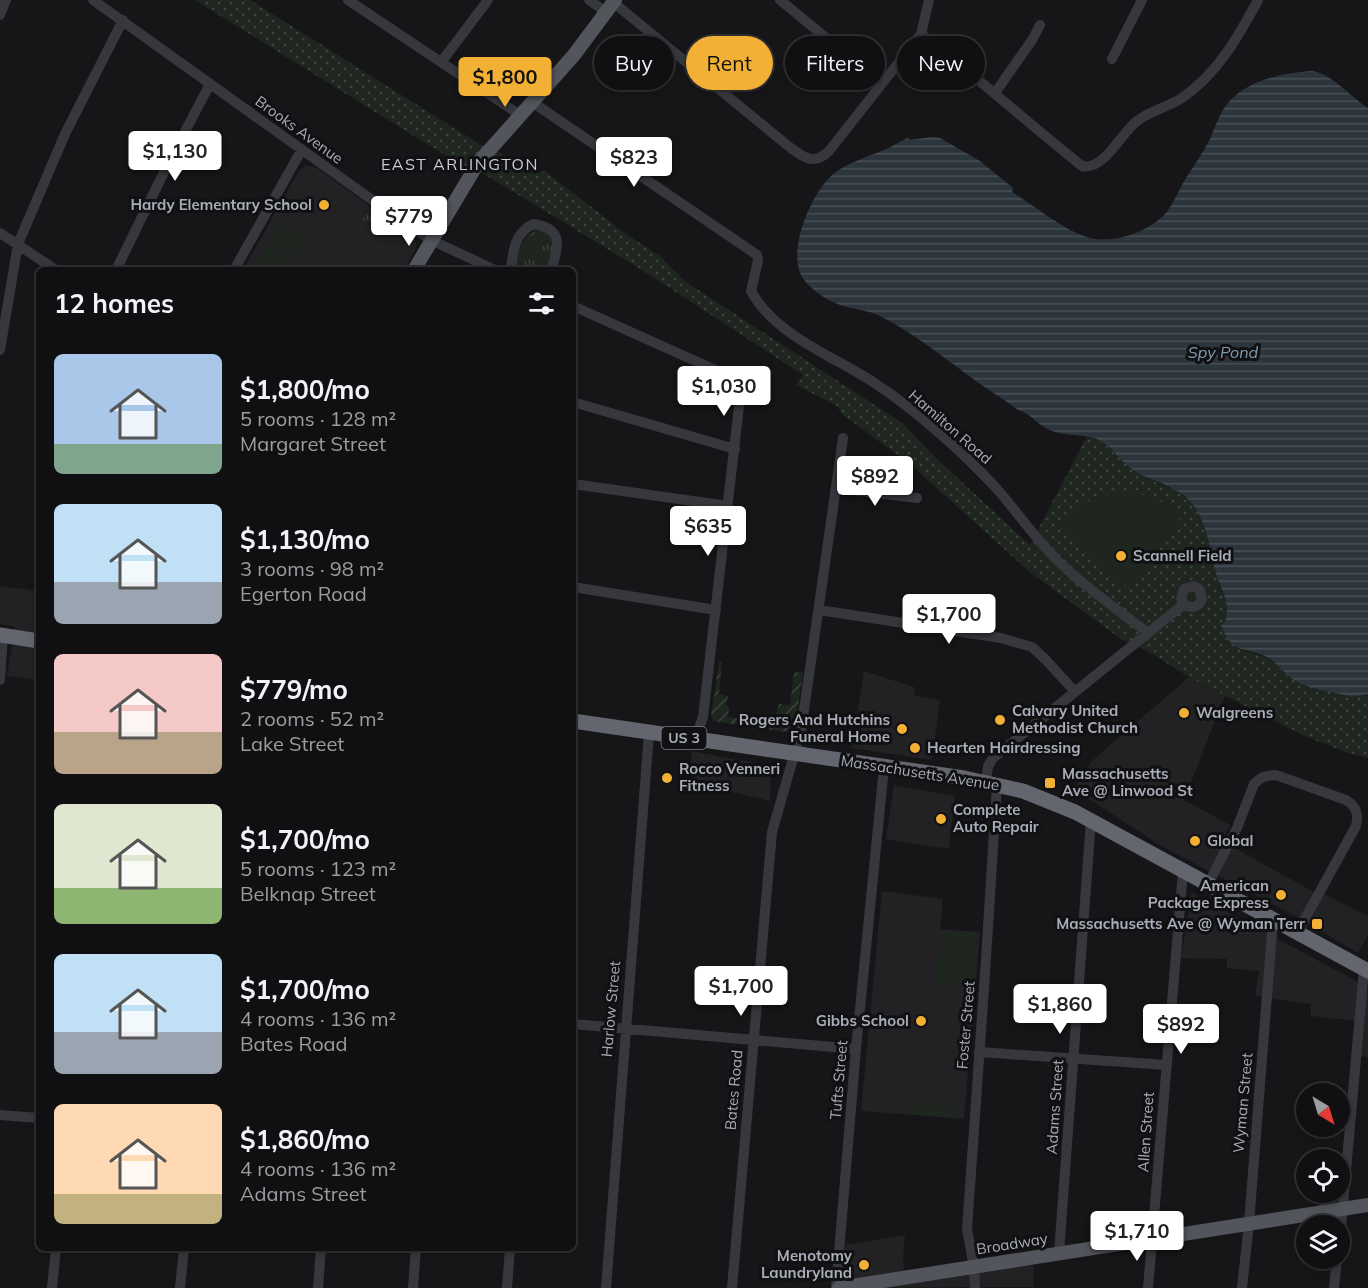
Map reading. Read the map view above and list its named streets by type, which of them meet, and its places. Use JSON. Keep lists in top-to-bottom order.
{
  "streets": {
    "highway": ["US 3", "Massachusetts Avenue"],
    "main road": ["Broadway"],
    "street": [
      "Brooks Avenue",
      "Hamilton Road",
      "Harlow Street",
      "Foster Street",
      "Tufts Street",
      "Bates Road",
      "Wyman Street",
      "Adams Street",
      "Allen Street"
    ]
  },
  "crossings": [
    ["Hamilton Road", "Foster Street"],
    ["Massachusetts Avenue", "Harlow Street"],
    ["Massachusetts Avenue", "Foster Street"],
    ["Massachusetts Avenue", "Tufts Street"],
    ["Massachusetts Avenue", "Bates Road"],
    ["Massachusetts Avenue", "Wyman Street"],
    ["Massachusetts Avenue", "Adams Street"],
    ["Massachusetts Avenue", "Allen Street"],
    ["Foster Street", "Broadway"],
    ["Tufts Street", "Broadway"],
    ["Wyman Street", "Broadway"],
    ["Adams Street", "Broadway"],
    ["Allen Street", "Broadway"]
  ],
  "districts": ["EAST ARLINGTON"],
  "water": ["Spy Pond"],
  "places": {
    "other": [
      "Hardy Elementary School",
      "Scannell Field",
      "Walgreens",
      "Calvary United Methodist Church",
      "Rogers And Hutchins Funeral Home",
      "Hearten Hairdressing",
      "Rocco Venneri Fitness",
      "Complete Auto Repair",
      "Global",
      "American Package Express",
      "Gibbs School",
      "Menotomy Laundryland"
    ],
    "transit": ["Massachusetts Ave @ Linwood St", "Massachusetts Ave @ Wyman Terr"]
  },
  "north": "bottom right",
  "page": {
    "chip": [
      "Buy",
      "Rent",
      "Filters",
      "New"
    ],
    "price": [
      "$1,800",
      "$1,130",
      "$823",
      "$779",
      "$1,030",
      "$892",
      "$635",
      "$1,700",
      "$1,700",
      "$1,860",
      "$892",
      "$1,710"
    ],
    "heading": "12 homes",
    "list": [
      {
        "name": "$1,800/mo",
        "note": "5 rooms · 128 m² · Margaret Street"
      },
      {
        "name": "$1,130/mo",
        "note": "3 rooms · 98 m² · Egerton Road"
      },
      {
        "name": "$779/mo",
        "note": "2 rooms · 52 m² · Lake Street"
      },
      {
        "name": "$1,700/mo",
        "note": "5 rooms · 123 m² · Belknap Street"
      },
      {
        "name": "$1,700/mo",
        "note": "4 rooms · 136 m² · Bates Road"
      },
      {
        "name": "$1,860/mo",
        "note": "4 rooms · 136 m² · Adams Street"
      }
    ]
  }
}
